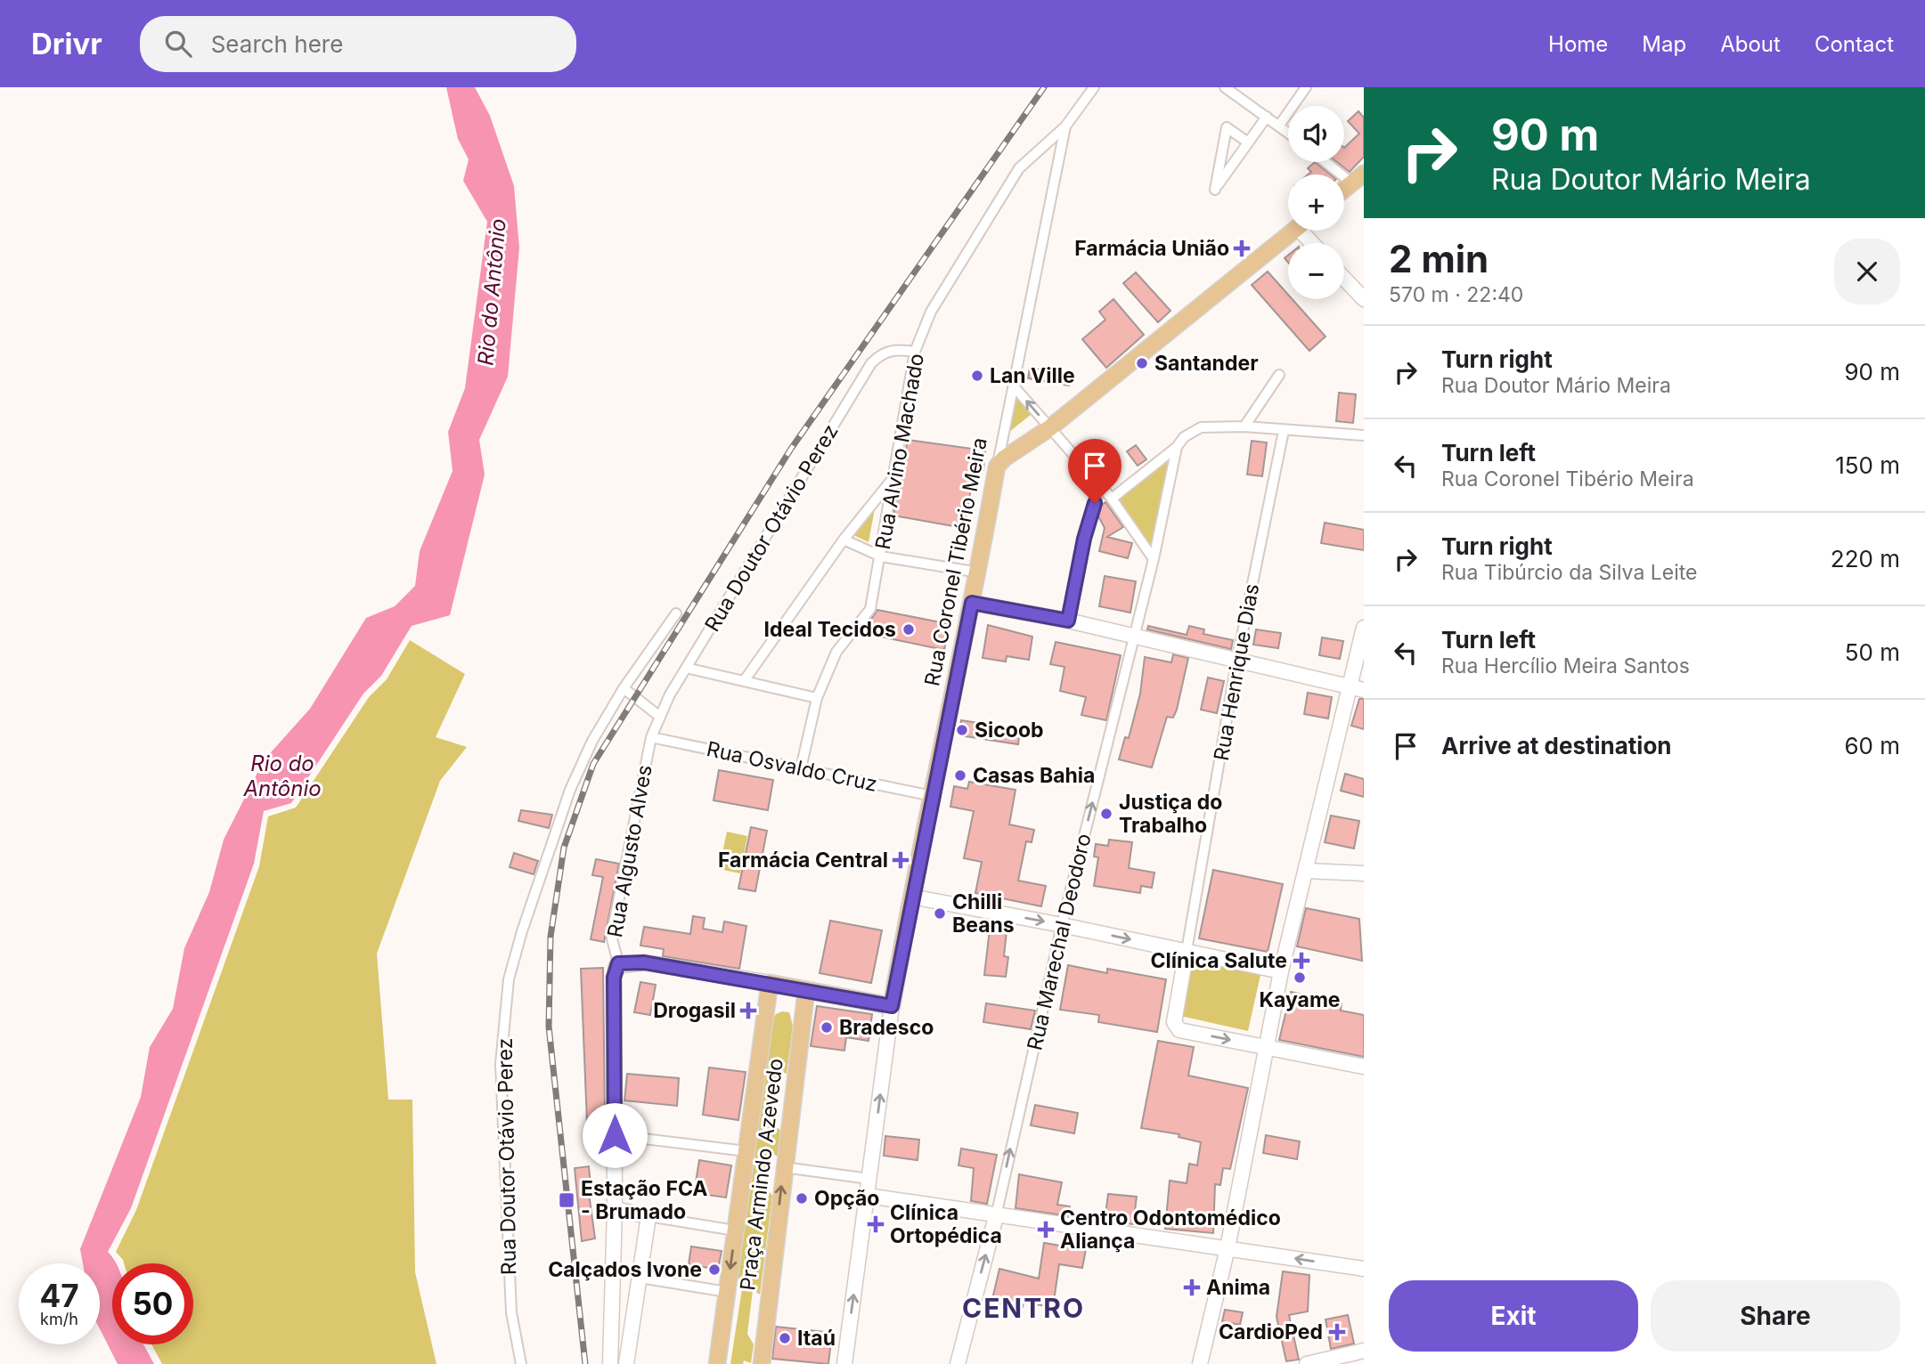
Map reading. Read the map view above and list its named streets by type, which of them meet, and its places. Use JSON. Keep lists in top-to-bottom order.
{
  "streets": {
    "main road": ["Rua Coronel Tibério Meira", "Praça Armindo Azevedo"],
    "street": [
      "Rua Alvino Machado",
      "Rua Doutor Otávio Perez",
      "Rua Henrique Dias",
      "Rua Osvaldo Cruz",
      "Rua Algusto Alves",
      "Rua Marechal Deodoro"
    ]
  },
  "crossings": [
    ["Rua Alvino Machado", "Rua Doutor Otávio Perez"],
    ["Rua Alvino Machado", "Rua Coronel Tibério Meira"],
    ["Rua Alvino Machado", "Rua Osvaldo Cruz"],
    ["Rua Doutor Otávio Perez", "Rua Osvaldo Cruz"],
    ["Rua Doutor Otávio Perez", "Rua Algusto Alves"],
    ["Rua Coronel Tibério Meira", "Rua Osvaldo Cruz"],
    ["Rua Osvaldo Cruz", "Rua Algusto Alves"]
  ],
  "one_way": ["Rua Marechal Deodoro"],
  "districts": ["CENTRO"],
  "water": ["Rio do Antônio"],
  "places": {
    "health": [
      "Farmácia União",
      "Farmácia Central",
      "Clínica Salute",
      "Drogasil",
      "Clínica Ortopédica",
      "Centro Odontomédico Aliança",
      "Anima",
      "CardioPed"
    ],
    "other": [
      "Santander",
      "Lan Ville",
      "Ideal Tecidos",
      "Sicoob",
      "Casas Bahia",
      "Justiça do Trabalho",
      "Chilli Beans",
      "Kayame",
      "Bradesco",
      "Opção",
      "Calçados Ivone",
      "Itaú"
    ],
    "transit": ["Estação FCA - Brumado"]
  },
  "page": {
    "header": "Drivr",
    "search": "Search here",
    "nav": [
      "Home",
      "Map",
      "About",
      "Contact"
    ],
    "turn": ["90 m", "Rua Doutor Mário Meira"],
    "map_buttons": ["+", "−"],
    "heading": ["2 min", "570 m · 22:40"],
    "list": [
      {
        "name": "Turn right",
        "note": "Rua Doutor Mário Meira",
        "value": "90 m"
      },
      {
        "name": "Turn left",
        "note": "Rua Coronel Tibério Meira",
        "value": "150 m"
      },
      {
        "name": "Turn right",
        "note": "Rua Tibúrcio da Silva Leite",
        "value": "220 m"
      },
      {
        "name": "Turn left",
        "note": "Rua Hercílio Meira Santos",
        "value": "50 m"
      },
      {
        "name": "Arrive at destination",
        "value": "60 m"
      }
    ],
    "speed": "47 km/h",
    "limit": "50",
    "buttons": ["Exit", "Share"]
  }
}
